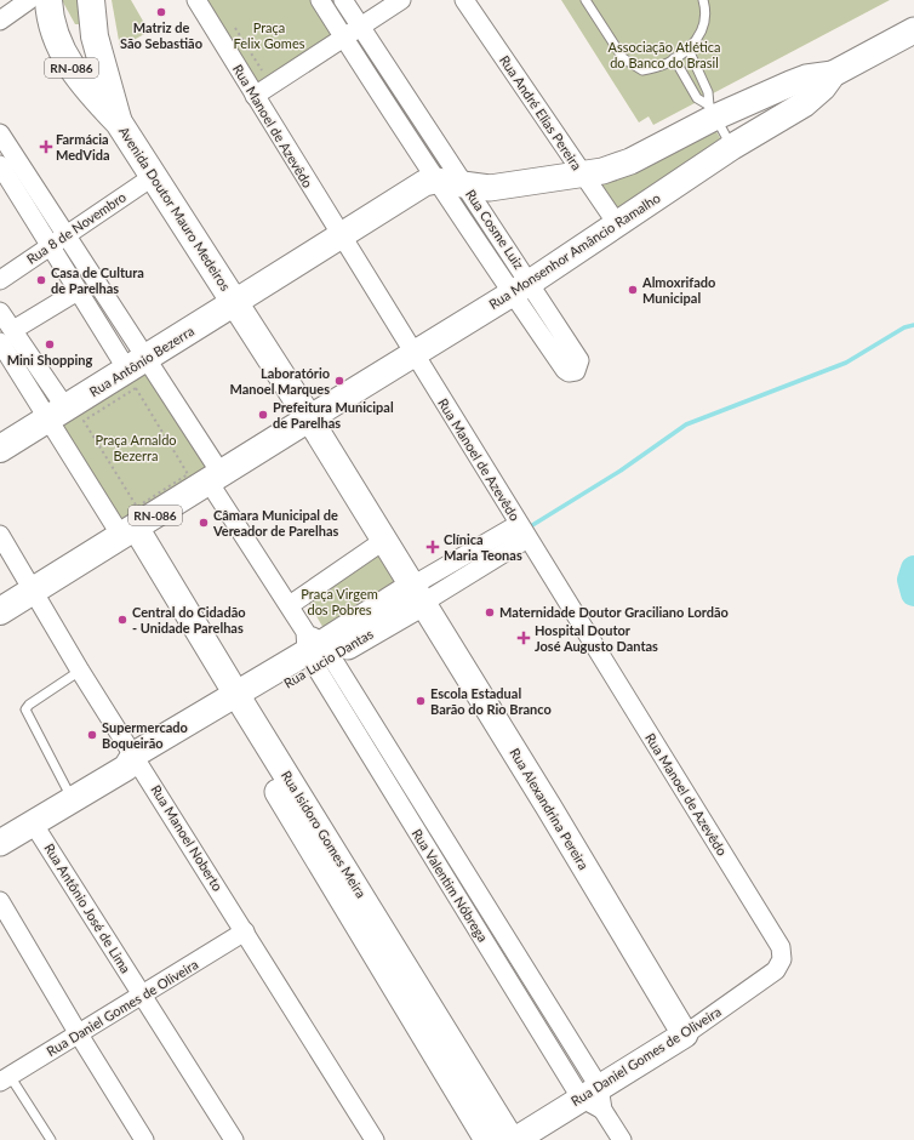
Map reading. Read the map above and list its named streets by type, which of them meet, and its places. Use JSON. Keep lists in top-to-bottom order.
{
  "streets": {
    "main road": ["RN-086", "Avenida Doutor Mauro Medeiros", "Rua Antônio Bezerra"],
    "street": [
      "Rua André Elias Pereira",
      "Rua Manoel de Azevêdo",
      "Rua 8 de Novembro",
      "Rua Cosme Luiz",
      "Rua Monsenhor Amâncio Ramalho",
      "Rua Lucio Dantas",
      "Rua Alexandrina Pereira",
      "Rua Isidoro Gomes Meira",
      "Rua Manoel Noberto",
      "Rua Valentim Nóbrega",
      "Rua Antônio José de Lima",
      "Rua Daniel Gomes de Oliveira"
    ]
  },
  "crossings": [
    ["RN-086", "Avenida Doutor Mauro Medeiros"],
    ["RN-086", "Rua Monsenhor Amâncio Ramalho"],
    ["RN-086", "Rua Alexandrina Pereira"],
    ["RN-086", "Rua Isidoro Gomes Meira"],
    ["RN-086", "Rua Manoel Noberto"],
    ["RN-086", "Rua Valentim Nóbrega"],
    ["Rua André Elias Pereira", "Rua Monsenhor Amâncio Ramalho"],
    ["Rua Manoel de Azevêdo", "Rua Monsenhor Amâncio Ramalho"],
    ["Rua Manoel de Azevêdo", "Rua Lucio Dantas"],
    ["Rua Manoel de Azevêdo", "Rua Daniel Gomes de Oliveira"],
    ["Avenida Doutor Mauro Medeiros", "Rua 8 de Novembro"],
    ["Avenida Doutor Mauro Medeiros", "Rua Monsenhor Amâncio Ramalho"],
    ["Avenida Doutor Mauro Medeiros", "Rua Antônio Bezerra"],
    ["Avenida Doutor Mauro Medeiros", "Rua Alexandrina Pereira"],
    ["Rua Cosme Luiz", "Rua Monsenhor Amâncio Ramalho"],
    ["Rua Monsenhor Amâncio Ramalho", "Rua Alexandrina Pereira"],
    ["Rua Antônio Bezerra", "Rua Valentim Nóbrega"],
    ["Rua Lucio Dantas", "Rua Alexandrina Pereira"],
    ["Rua Lucio Dantas", "Rua Isidoro Gomes Meira"],
    ["Rua Lucio Dantas", "Rua Manoel Noberto"],
    ["Rua Lucio Dantas", "Rua Valentim Nóbrega"],
    ["Rua Lucio Dantas", "Rua Antônio José de Lima"],
    ["Rua Alexandrina Pereira", "Rua Daniel Gomes de Oliveira"],
    ["Rua Isidoro Gomes Meira", "Rua Daniel Gomes de Oliveira"],
    ["Rua Manoel Noberto", "Rua Daniel Gomes de Oliveira"],
    ["Rua Valentim Nóbrega", "Rua Daniel Gomes de Oliveira"],
    ["Rua Antônio José de Lima", "Rua Daniel Gomes de Oliveira"]
  ],
  "parks": [
    "Praça Felix Gomes",
    "Associação Atlética do Banco do Brasil",
    "Praça Arnaldo Bezerra",
    "Praça Virgem dos Pobres"
  ],
  "places": {
    "other": [
      "Matriz de São Sebastião",
      "Casa de Cultura de Parelhas",
      "Almoxrifado Municipal",
      "Mini Shopping",
      "Laboratório Manoel Marques",
      "Prefeitura Municipal de Parelhas",
      "Câmara Municipal de Vereador de Parelhas",
      "Maternidade Doutor Graciliano Lordão",
      "Central do Cidadão - Unidade Parelhas",
      "Escola Estadual Barão do Rio Branco",
      "Supermercado Boqueirão"
    ],
    "health": ["Farmácia MedVida", "Clínica Maria Teonas", "Hospital Doutor José Augusto Dantas"]
  }
}
